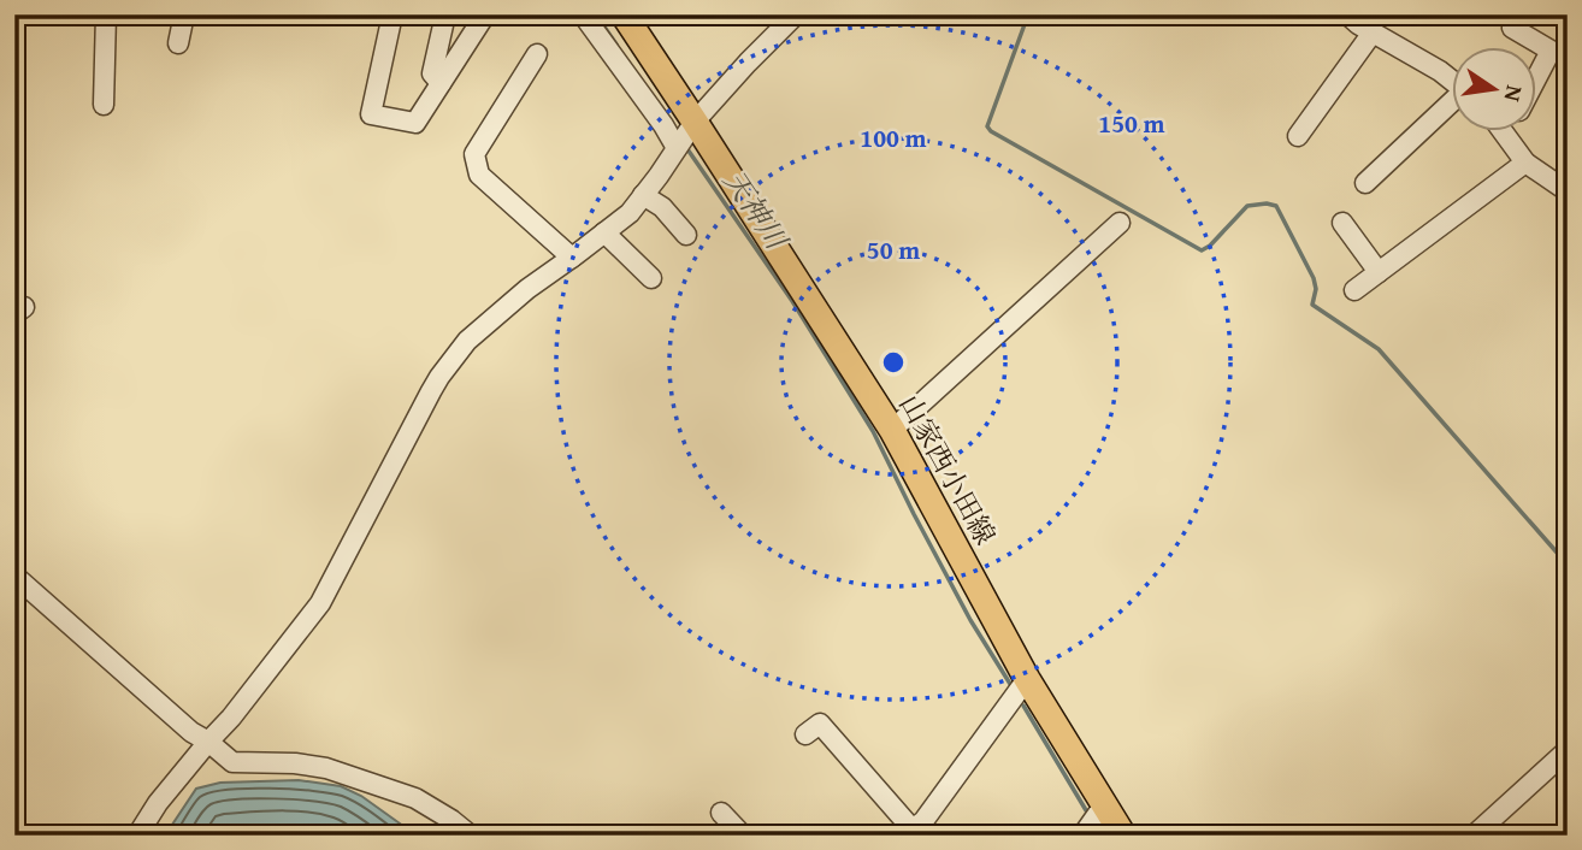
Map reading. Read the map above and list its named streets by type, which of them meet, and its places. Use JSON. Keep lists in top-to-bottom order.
{
  "streets": {
    "main road": ["山家西小田線"]
  },
  "water": ["天神川"],
  "north": "right",
  "rings": ["150 m", "100 m", "50 m"]
}
